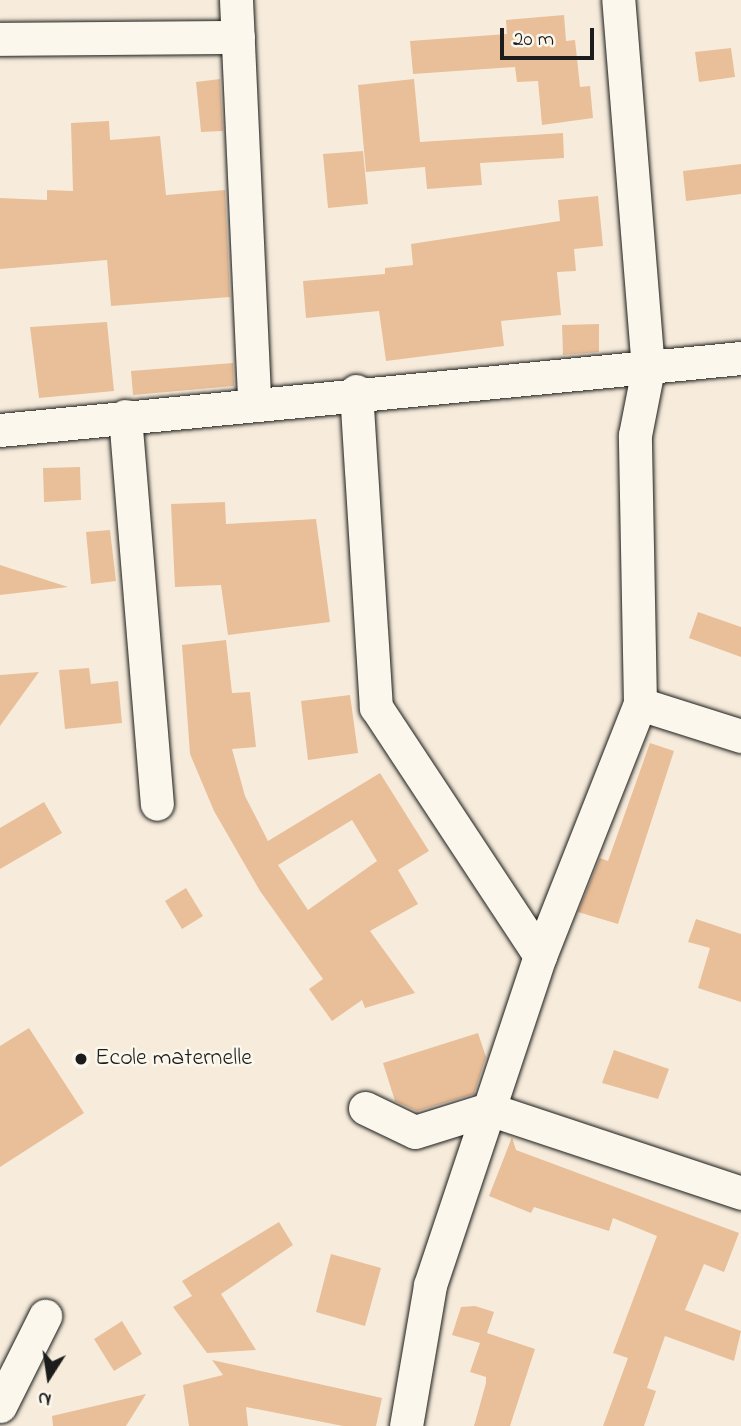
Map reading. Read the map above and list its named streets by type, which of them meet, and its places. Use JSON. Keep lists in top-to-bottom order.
{
  "places": ["Ecole maternelle"],
  "scale_bar": "20 m",
  "north": "bottom"
}
